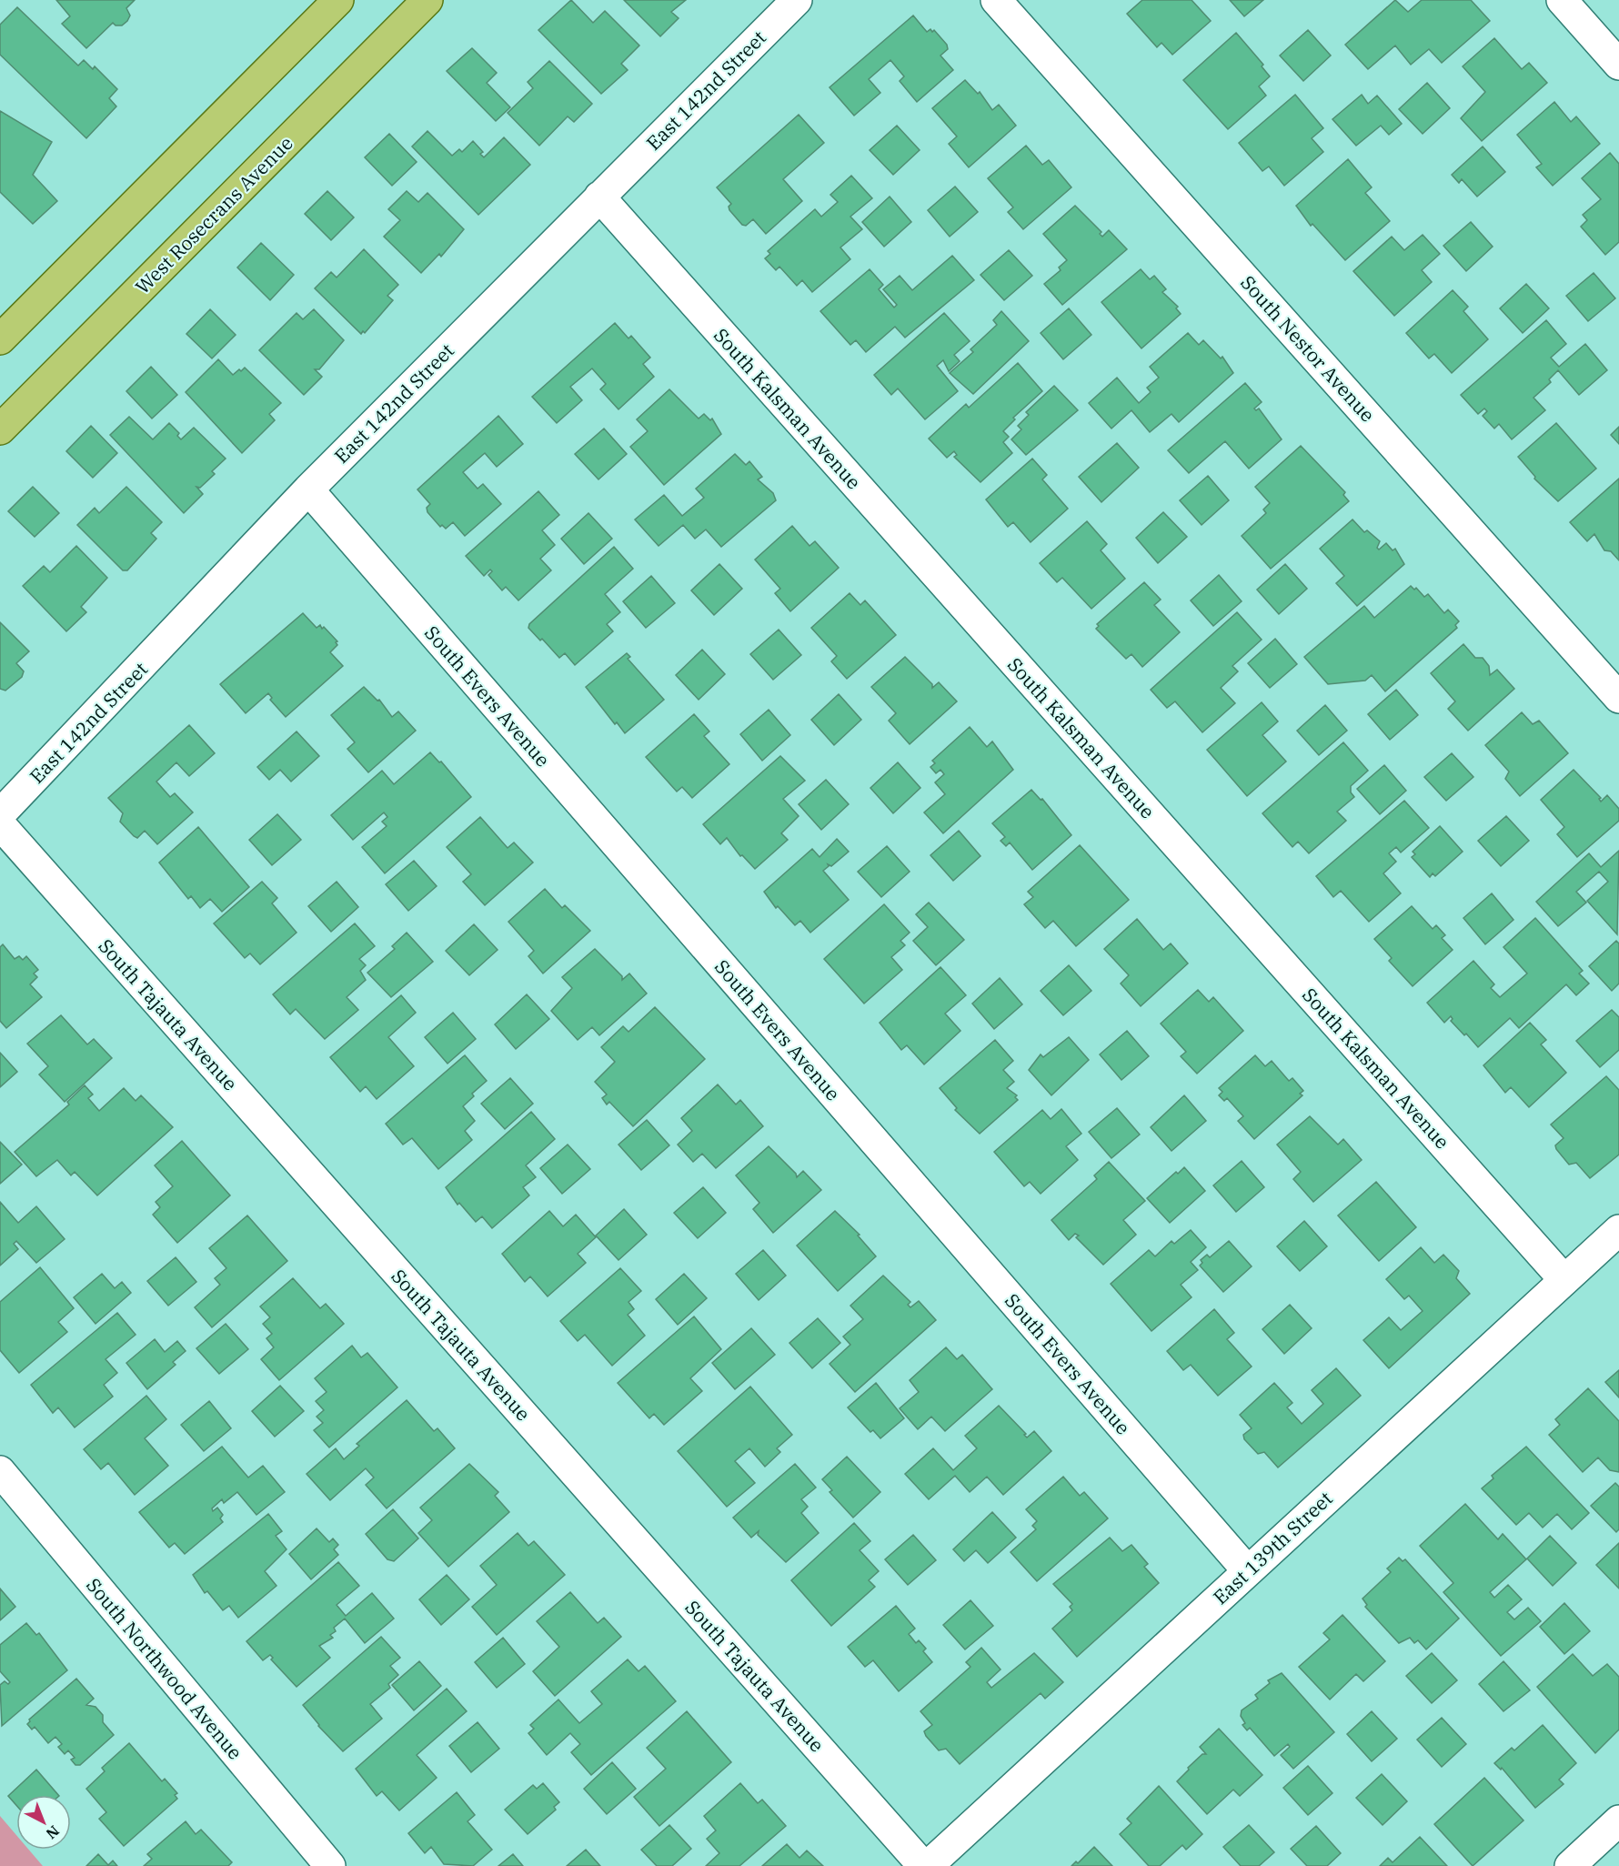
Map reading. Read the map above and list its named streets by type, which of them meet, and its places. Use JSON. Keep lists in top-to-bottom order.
{
  "streets": {
    "main road": ["West Rosecrans Avenue"],
    "street": [
      "East 142nd Street",
      "South Nestor Avenue",
      "South Kalsman Avenue",
      "South Evers Avenue",
      "South Tajauta Avenue",
      "East 139th Street",
      "South Northwood Avenue"
    ]
  },
  "crossings": [
    ["East 142nd Street", "South Kalsman Avenue"],
    ["East 142nd Street", "South Evers Avenue"],
    ["South Kalsman Avenue", "East 139th Street"],
    ["South Evers Avenue", "East 139th Street"]
  ],
  "north": "bottom right"
}
